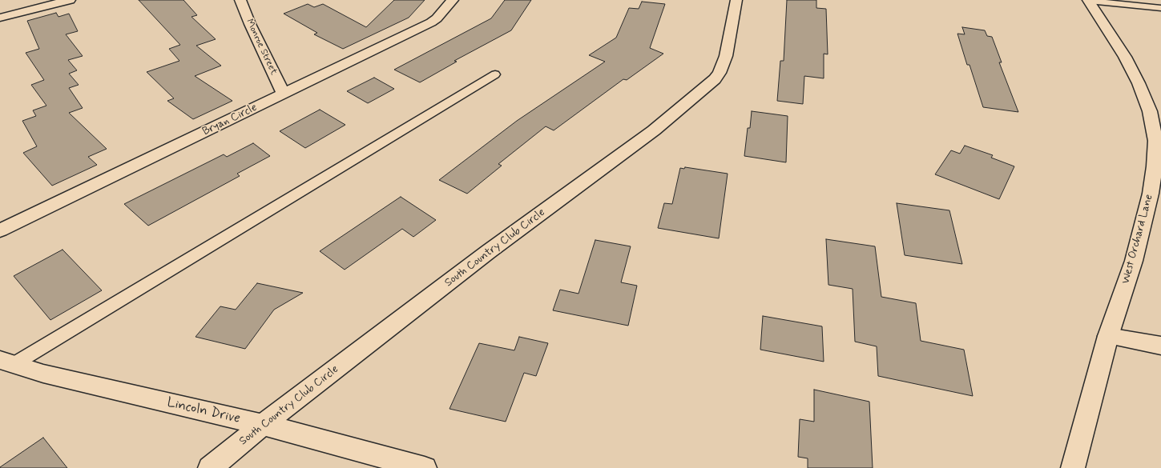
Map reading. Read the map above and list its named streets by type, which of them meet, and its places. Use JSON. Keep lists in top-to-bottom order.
{
  "streets": {
    "street": [
      "Monroe Street",
      "Bryan Circle",
      "West Orchard Lane",
      "South Country Club Circle",
      "Lincoln Drive"
    ]
  },
  "crossings": [
    ["Monroe Street", "Bryan Circle"],
    ["South Country Club Circle", "Lincoln Drive"]
  ]
}
